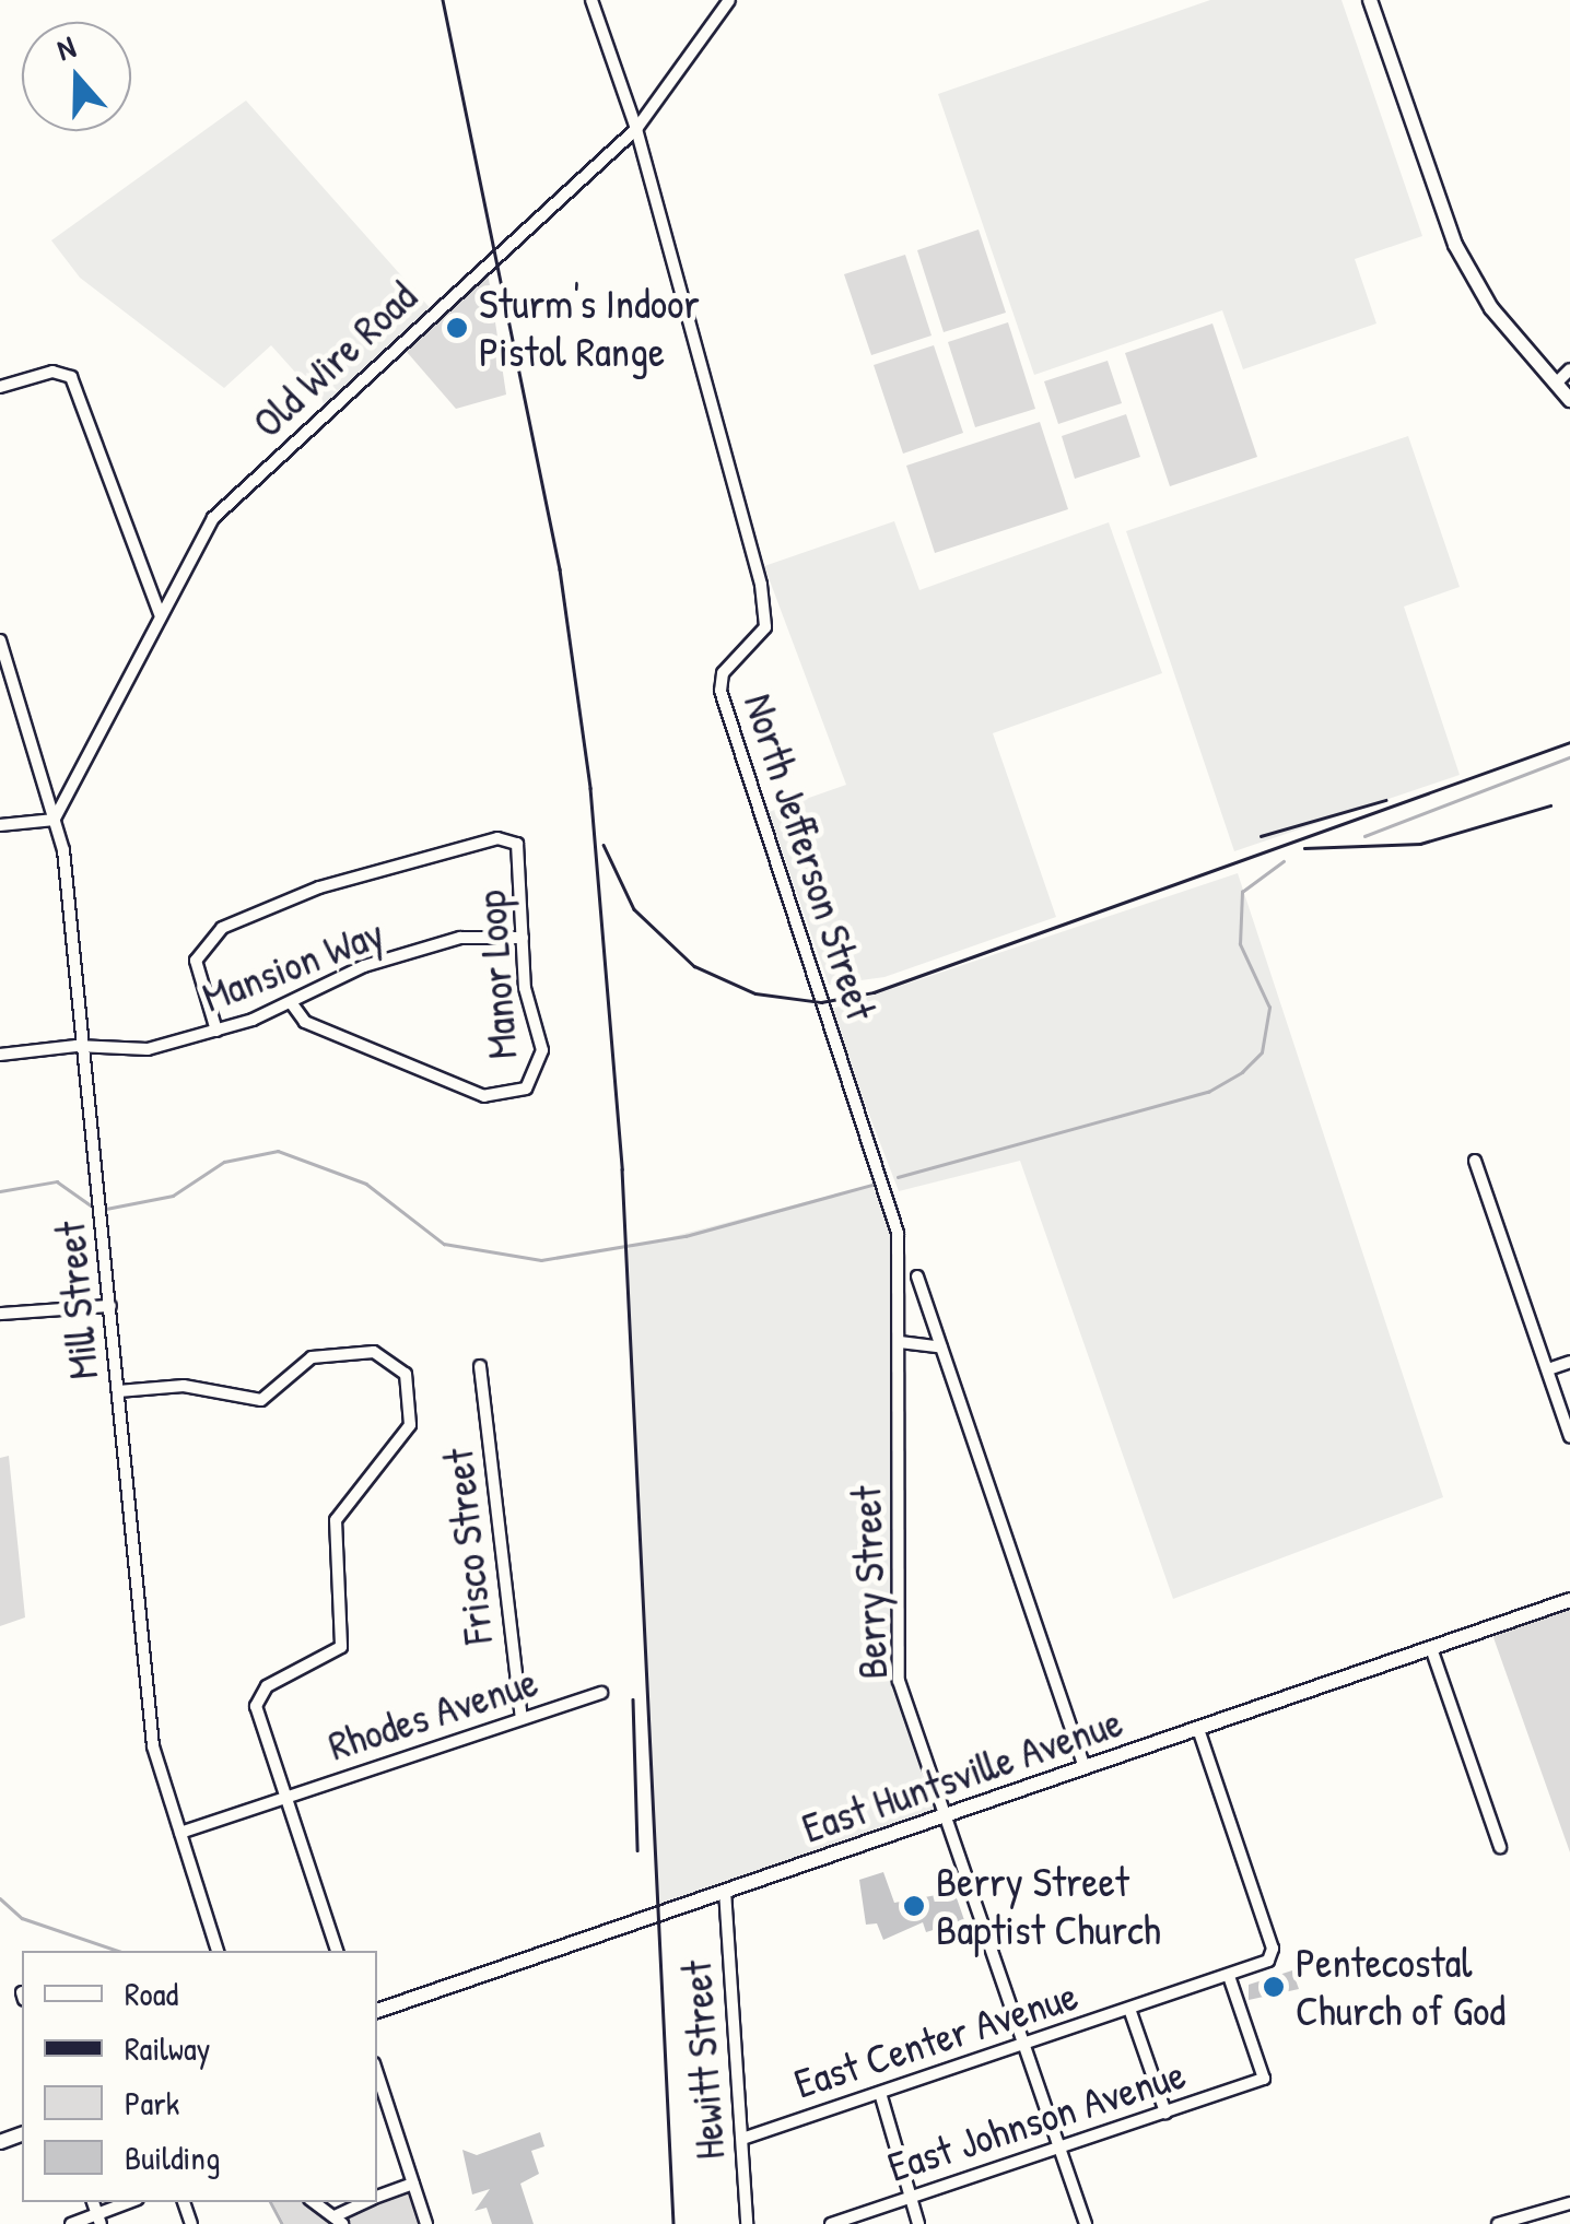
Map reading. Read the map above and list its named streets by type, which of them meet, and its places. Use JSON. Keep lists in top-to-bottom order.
{
  "streets": {
    "main road": ["East Huntsville Avenue"],
    "street": [
      "Old Wire Road",
      "North Jefferson Street",
      "Mansion Way",
      "Manor Loop",
      "Mill Street",
      "Frisco Street",
      "Berry Street",
      "Rhodes Avenue",
      "East Center Avenue",
      "Hewitt Street",
      "East Johnson Avenue"
    ]
  },
  "crossings": [
    ["Old Wire Road", "North Jefferson Street"],
    ["Old Wire Road", "Mill Street"],
    ["North Jefferson Street", "Berry Street"],
    ["Mansion Way", "Manor Loop"],
    ["Mansion Way", "Mill Street"],
    ["Mill Street", "Rhodes Avenue"],
    ["Frisco Street", "Rhodes Avenue"],
    ["Berry Street", "East Huntsville Avenue"],
    ["Berry Street", "East Center Avenue"],
    ["Berry Street", "East Johnson Avenue"],
    ["East Huntsville Avenue", "East Center Avenue"],
    ["East Huntsville Avenue", "Hewitt Street"],
    ["East Center Avenue", "Hewitt Street"],
    ["East Center Avenue", "East Johnson Avenue"]
  ],
  "places": ["Sturm's Indoor Pistol Range", "Berry Street Baptist Church", "Pentecostal Church of God"],
  "legend": [
    "Road",
    "Railway",
    "Park",
    "Building"
  ],
  "north": "top"
}
